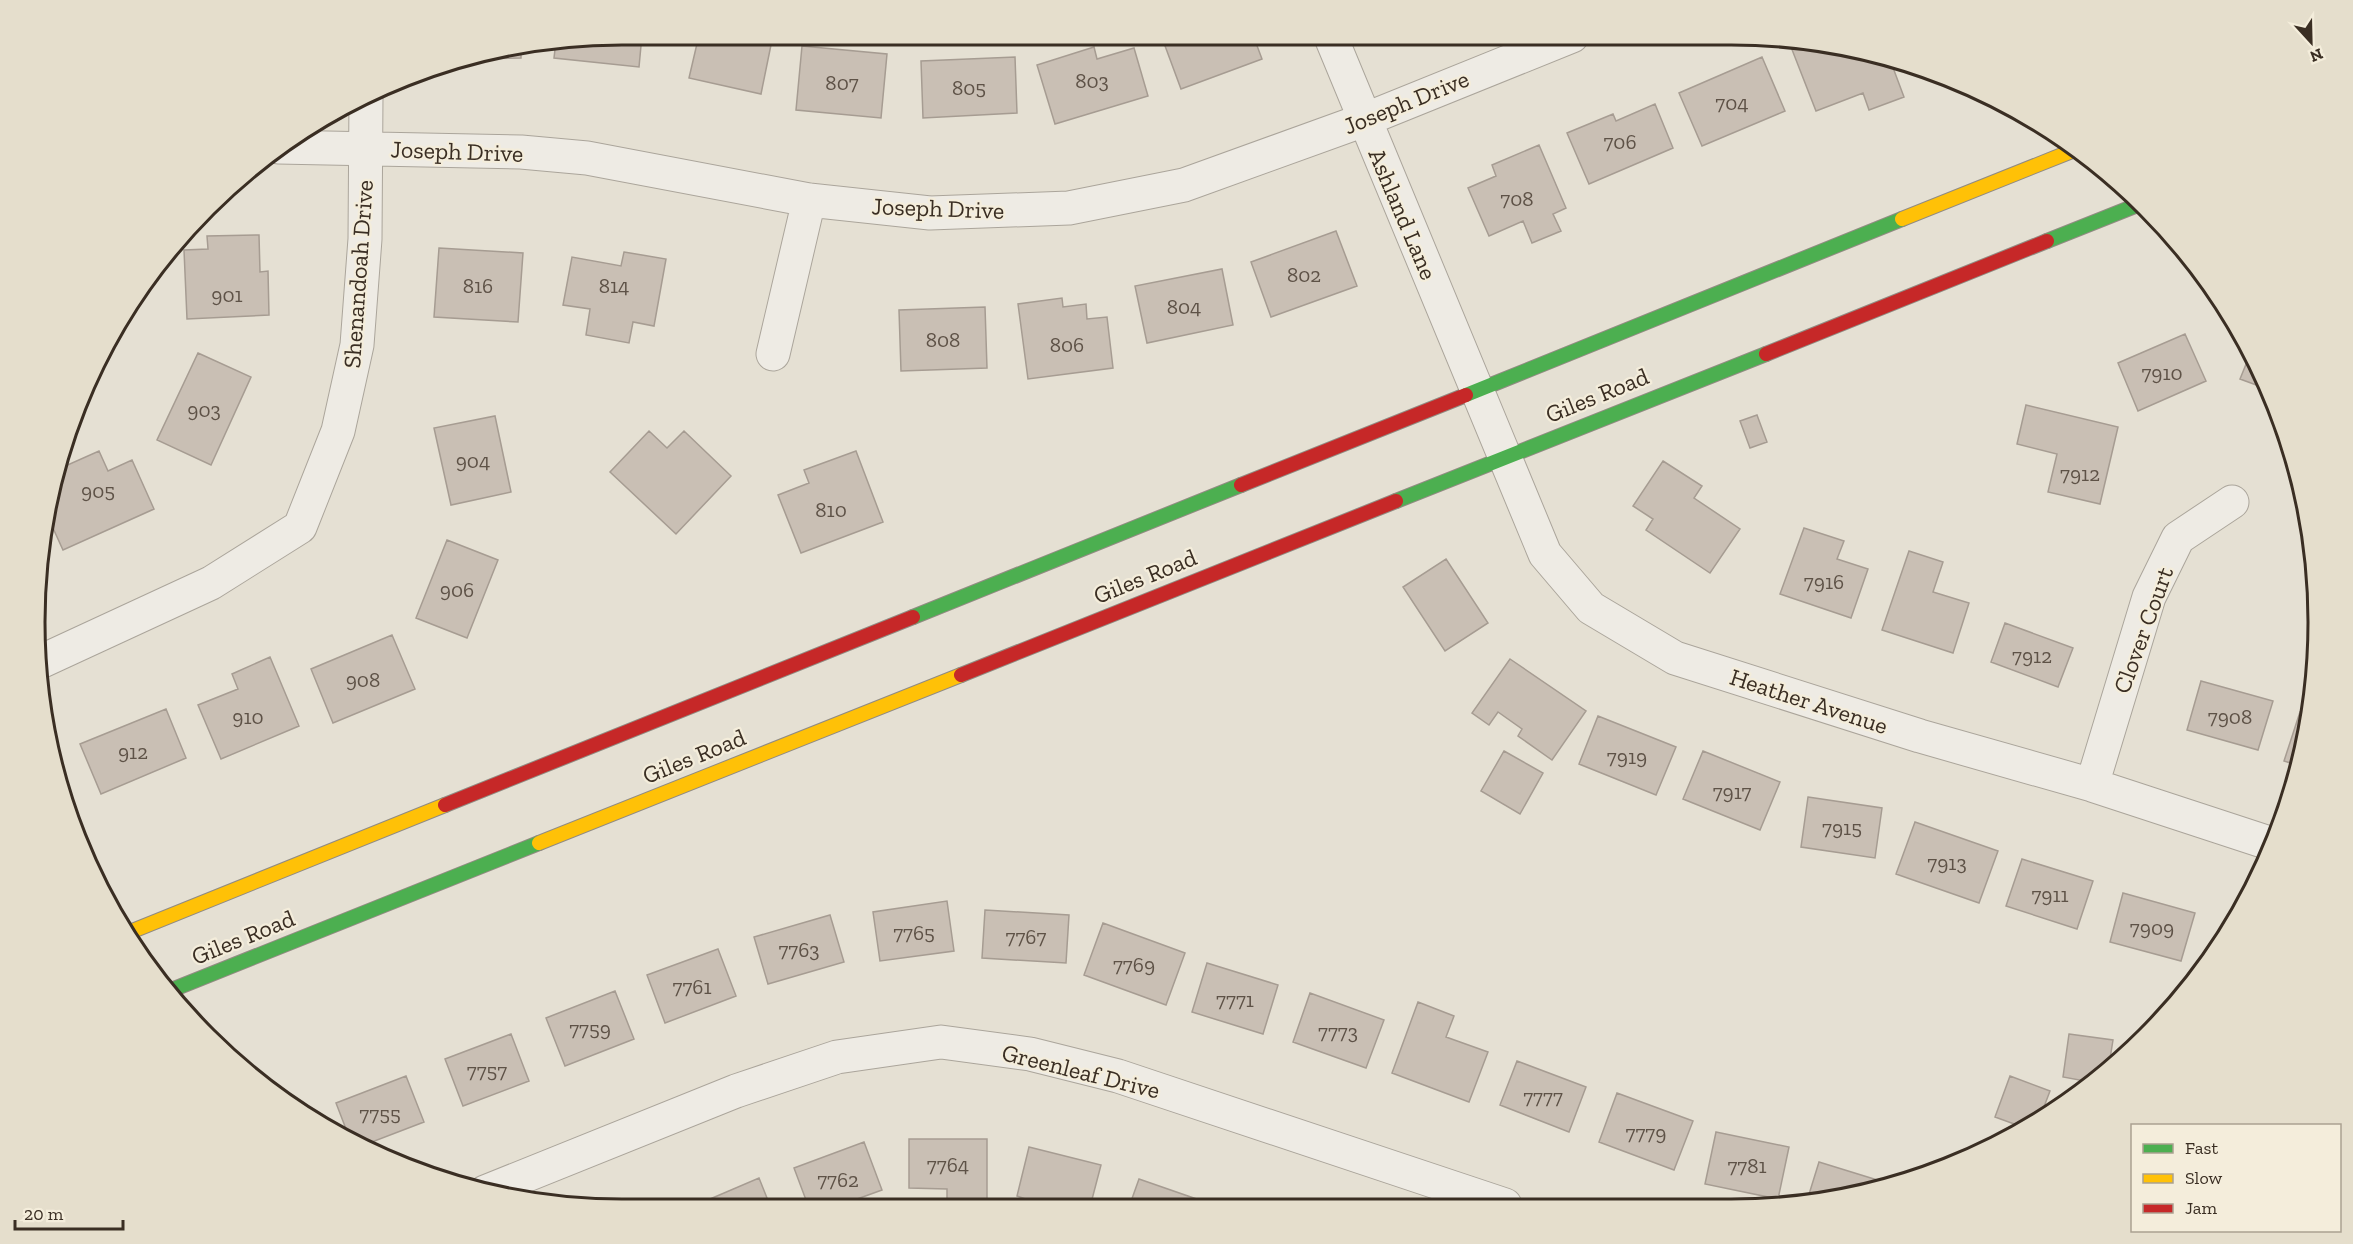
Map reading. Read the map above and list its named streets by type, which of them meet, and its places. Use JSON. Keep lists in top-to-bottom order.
{
  "streets": {
    "main road": ["Giles Road"],
    "street": [
      "Joseph Drive",
      "Ashland Lane",
      "Shenandoah Drive",
      "Clover Court",
      "Heather Avenue",
      "Greenleaf Drive"
    ]
  },
  "crossings": [
    ["Joseph Drive", "Ashland Lane"],
    ["Joseph Drive", "Shenandoah Drive"],
    ["Ashland Lane", "Giles Road"],
    ["Ashland Lane", "Heather Avenue"],
    ["Giles Road", "Heather Avenue"],
    ["Clover Court", "Heather Avenue"]
  ],
  "house_numbers": [
    "803",
    "807",
    "805",
    "704",
    "706",
    "708",
    "802",
    "816",
    "814",
    "901",
    "804",
    "808",
    "806",
    "7910",
    "903",
    "904",
    "7912",
    "905",
    "810",
    "7916",
    "906",
    "7912",
    "908",
    "910",
    "7908",
    "912",
    "7919",
    "7917",
    "7915",
    "7913",
    "7911",
    "7909",
    "7765",
    "7767",
    "7763",
    "7769",
    "7761",
    "7771",
    "7759",
    "7773",
    "7757",
    "7777",
    "7755",
    "7779",
    "7764",
    "7781",
    "7762"
  ],
  "legend": ["Fast", "Slow", "Jam"],
  "scale_bar": "20 m",
  "north": "bottom"
}
